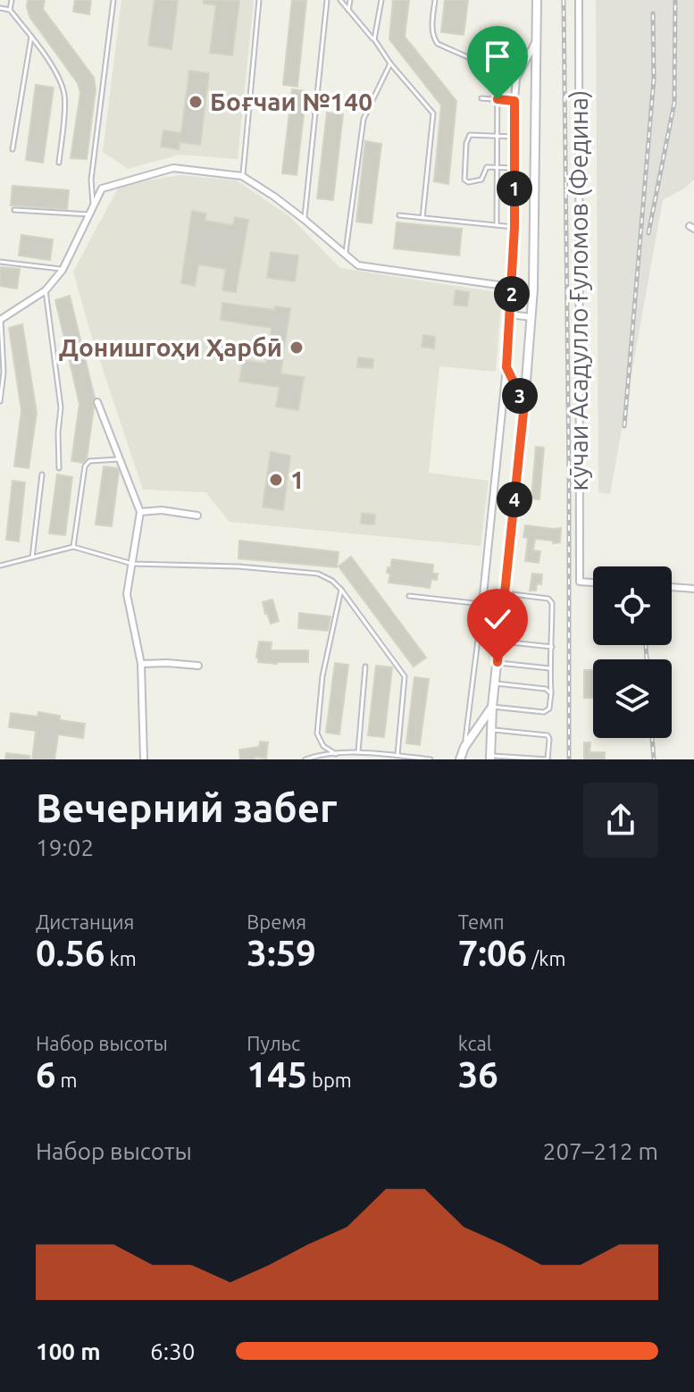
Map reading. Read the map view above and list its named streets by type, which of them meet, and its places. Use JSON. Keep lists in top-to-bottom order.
{
  "streets": {
    "street": ["кӯчаи Асадулло Ғуломов (Федина)"]
  },
  "places": ["Боғчаи №140", "Донишгоҳи Ҳарбӣ", "1"],
  "page": {
    "pins": [
      "1",
      "2",
      "3",
      "4"
    ],
    "heading": ["Вечерний забег", "19:02"],
    "stats": [
      ["Дистанция", "0.56 km"],
      ["Время", "3:59"],
      ["Темп", "7:06 /km"],
      ["Набор высоты", "6 m"],
      ["Пульс", "145 bpm"],
      ["kcal", "36"]
    ],
    "chart": ["Набор высоты", "207–212 m"],
    "list": [
      {
        "name": "100 m",
        "note": "6:30"
      }
    ]
  }
}
